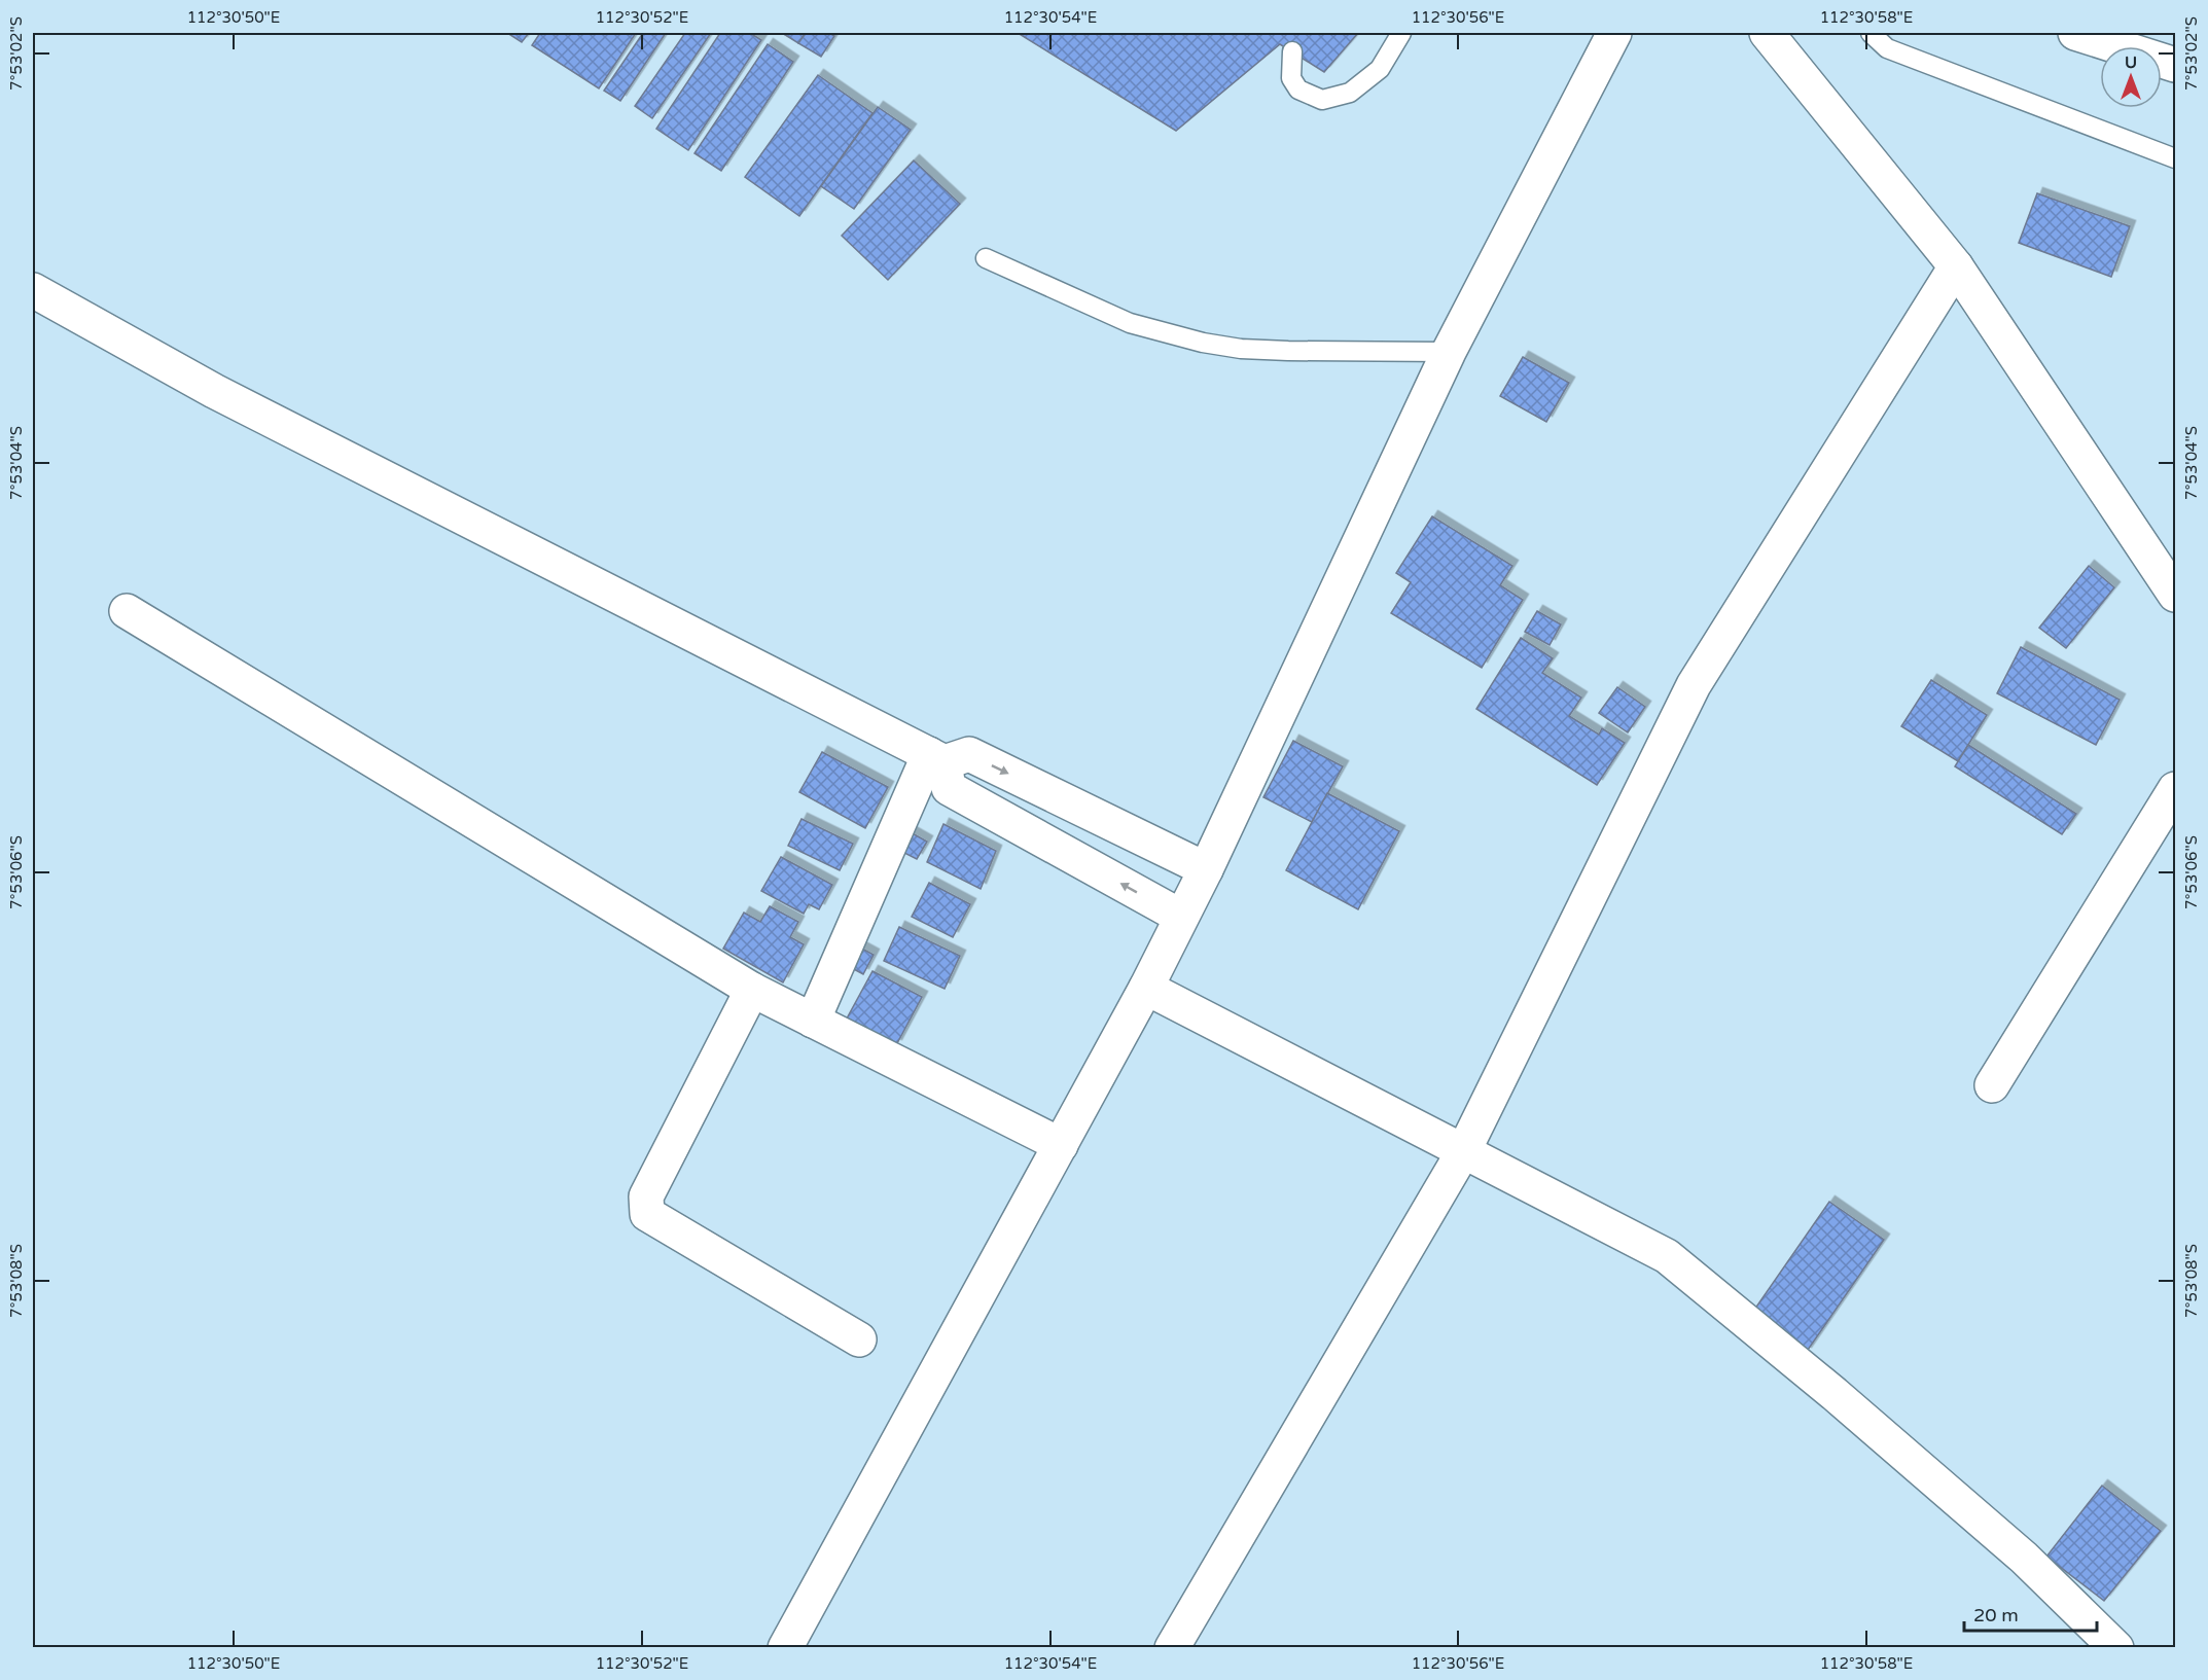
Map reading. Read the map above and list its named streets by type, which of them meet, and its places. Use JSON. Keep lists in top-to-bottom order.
{
  "scale_bar": "20 m",
  "north": "top",
  "coordinates": [
    "112°30'50\"E",
    "112°30'52\"E",
    "112°30'54\"E",
    "112°30'56\"E",
    "112°30'58\"E",
    "7°53'02\"S",
    "7°53'04\"S",
    "7°53'06\"S",
    "7°53'08\"S"
  ]
}
